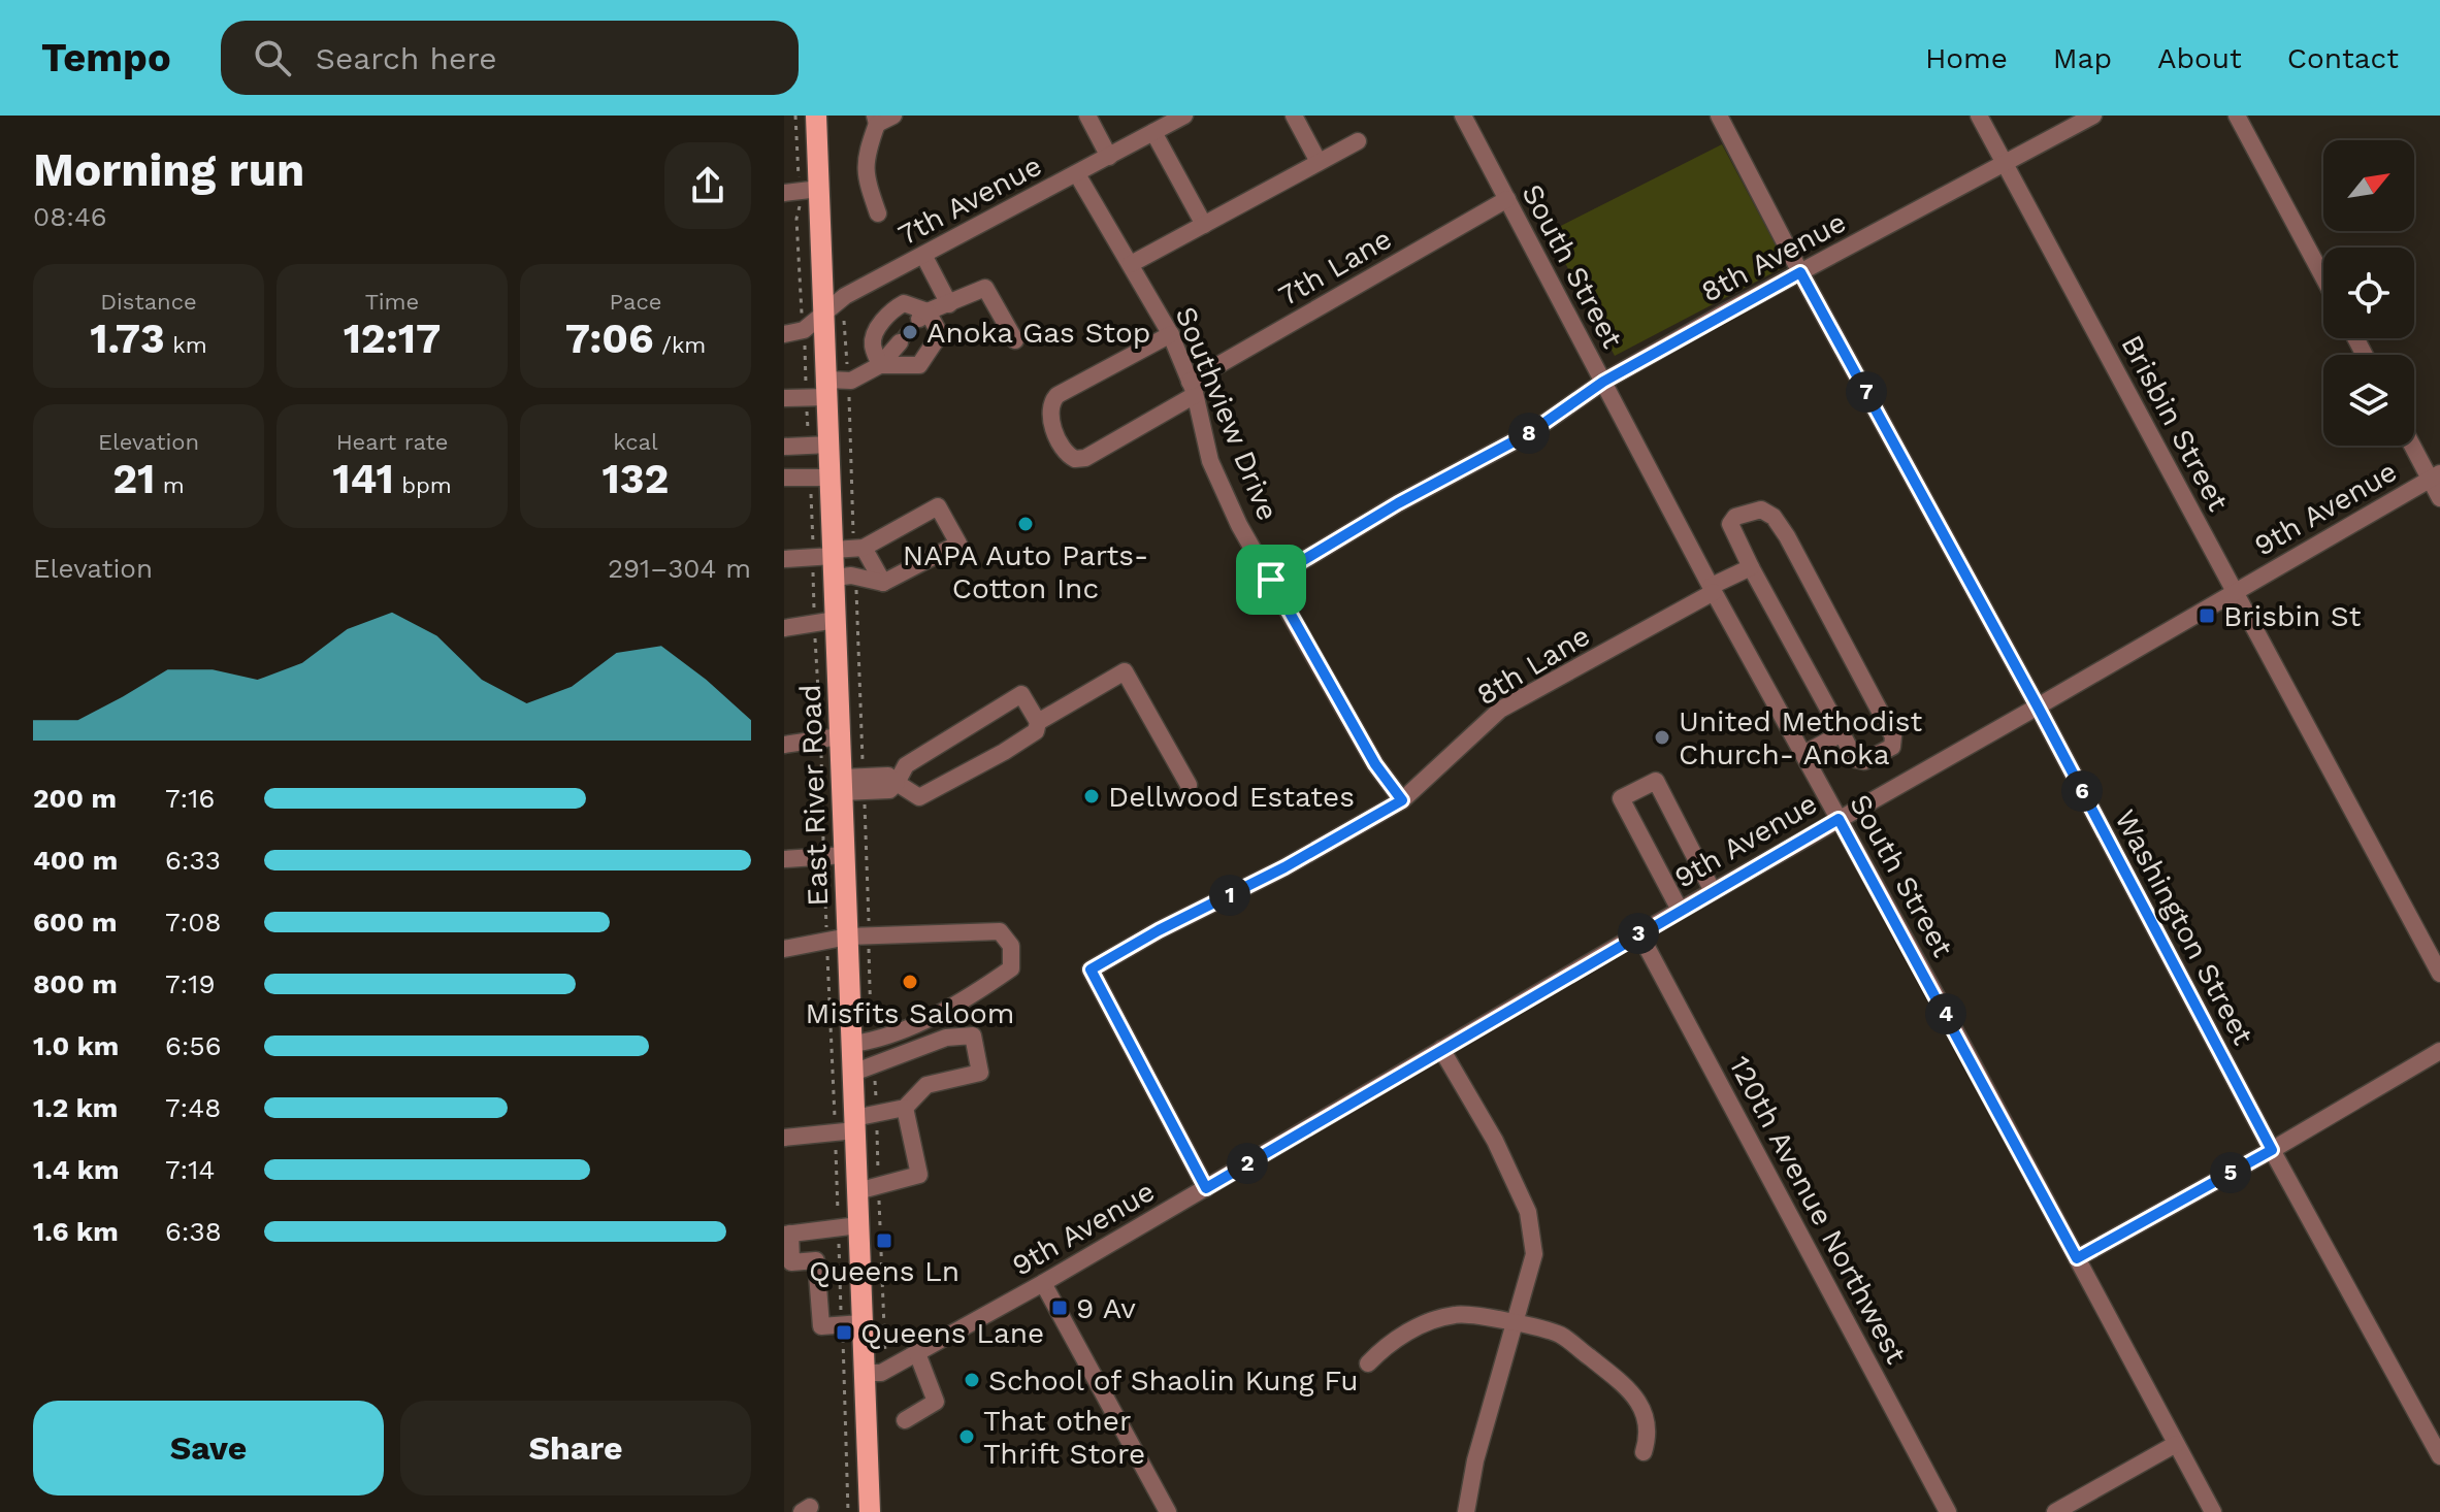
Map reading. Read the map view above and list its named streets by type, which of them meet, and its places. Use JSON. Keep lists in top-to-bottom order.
{
  "streets": {
    "main road": ["East River Road"],
    "street": [
      "7th Avenue",
      "8th Avenue",
      "South Street",
      "7th Lane",
      "Southview Drive",
      "Brisbin Street",
      "9th Avenue",
      "8th Lane",
      "Washington Street",
      "120th Avenue Northwest"
    ]
  },
  "crossings": [
    ["7th Avenue", "Southview Drive"],
    ["7th Avenue", "East River Road"],
    ["8th Avenue", "South Street"],
    ["8th Avenue", "Southview Drive"],
    ["8th Avenue", "Brisbin Street"],
    ["8th Avenue", "Washington Street"],
    ["South Street", "7th Lane"],
    ["South Street", "9th Avenue"],
    ["South Street", "8th Lane"],
    ["7th Lane", "Southview Drive"],
    ["Southview Drive", "8th Lane"],
    ["Brisbin Street", "9th Avenue"],
    ["9th Avenue", "8th Lane"],
    ["9th Avenue", "East River Road"],
    ["9th Avenue", "Washington Street"],
    ["9th Avenue", "120th Avenue Northwest"]
  ],
  "places": {
    "other": [
      "Anoka Gas Stop",
      "NAPA Auto Parts- Cotton Inc",
      "United Methodist Church- Anoka",
      "Dellwood Estates",
      "Misfits Saloom",
      "School of Shaolin Kung Fu",
      "That other Thrift Store"
    ],
    "transit": [
      "Brisbin St",
      "Queens Ln",
      "9 Av",
      "Queens Lane"
    ]
  },
  "north": "top right",
  "page": {
    "header": "Tempo",
    "search": "Search here",
    "nav": [
      "Home",
      "Map",
      "About",
      "Contact"
    ],
    "heading": ["Morning run", "08:46"],
    "stats": [
      ["Distance", "1.73 km"],
      ["Time", "12:17"],
      ["Pace", "7:06 /km"],
      ["Elevation", "21 m"],
      ["Heart rate", "141 bpm"],
      ["kcal", "132"]
    ],
    "pins": [
      "7",
      "8",
      "6",
      "1",
      "3",
      "4",
      "2",
      "5"
    ],
    "chart": ["Elevation", "291–304 m"],
    "list": [
      {
        "name": "200 m",
        "note": "7:16"
      },
      {
        "name": "400 m",
        "note": "6:33"
      },
      {
        "name": "600 m",
        "note": "7:08"
      },
      {
        "name": "800 m",
        "note": "7:19"
      },
      {
        "name": "1.0 km",
        "note": "6:56"
      },
      {
        "name": "1.2 km",
        "note": "7:48"
      },
      {
        "name": "1.4 km",
        "note": "7:14"
      },
      {
        "name": "1.6 km",
        "note": "6:38"
      }
    ],
    "buttons": ["Save", "Share"]
  }
}
